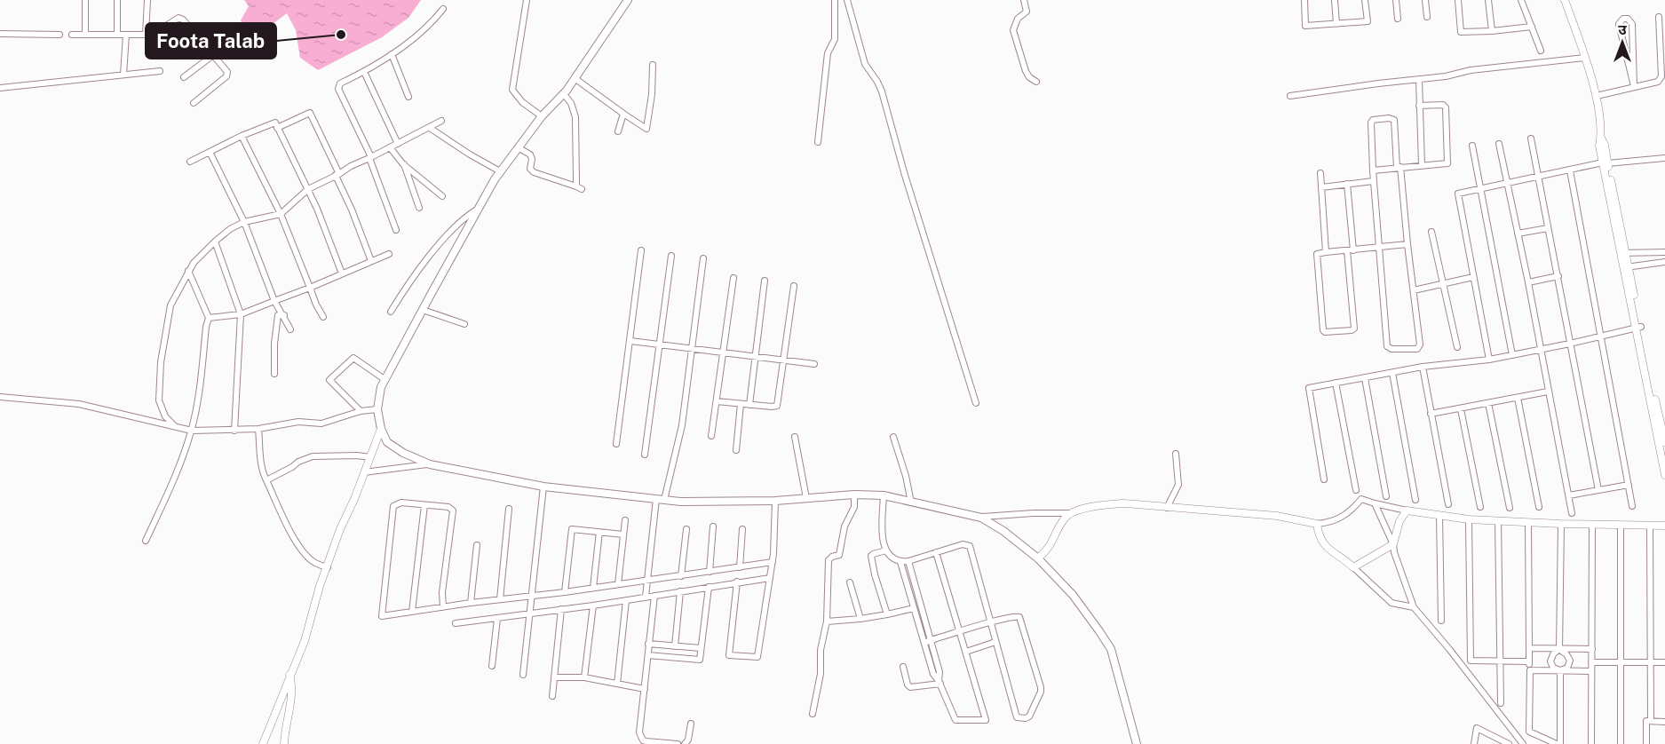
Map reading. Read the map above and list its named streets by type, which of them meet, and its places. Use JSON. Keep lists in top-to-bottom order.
{
  "places": ["Foota Talab"],
  "north": "top"
}
